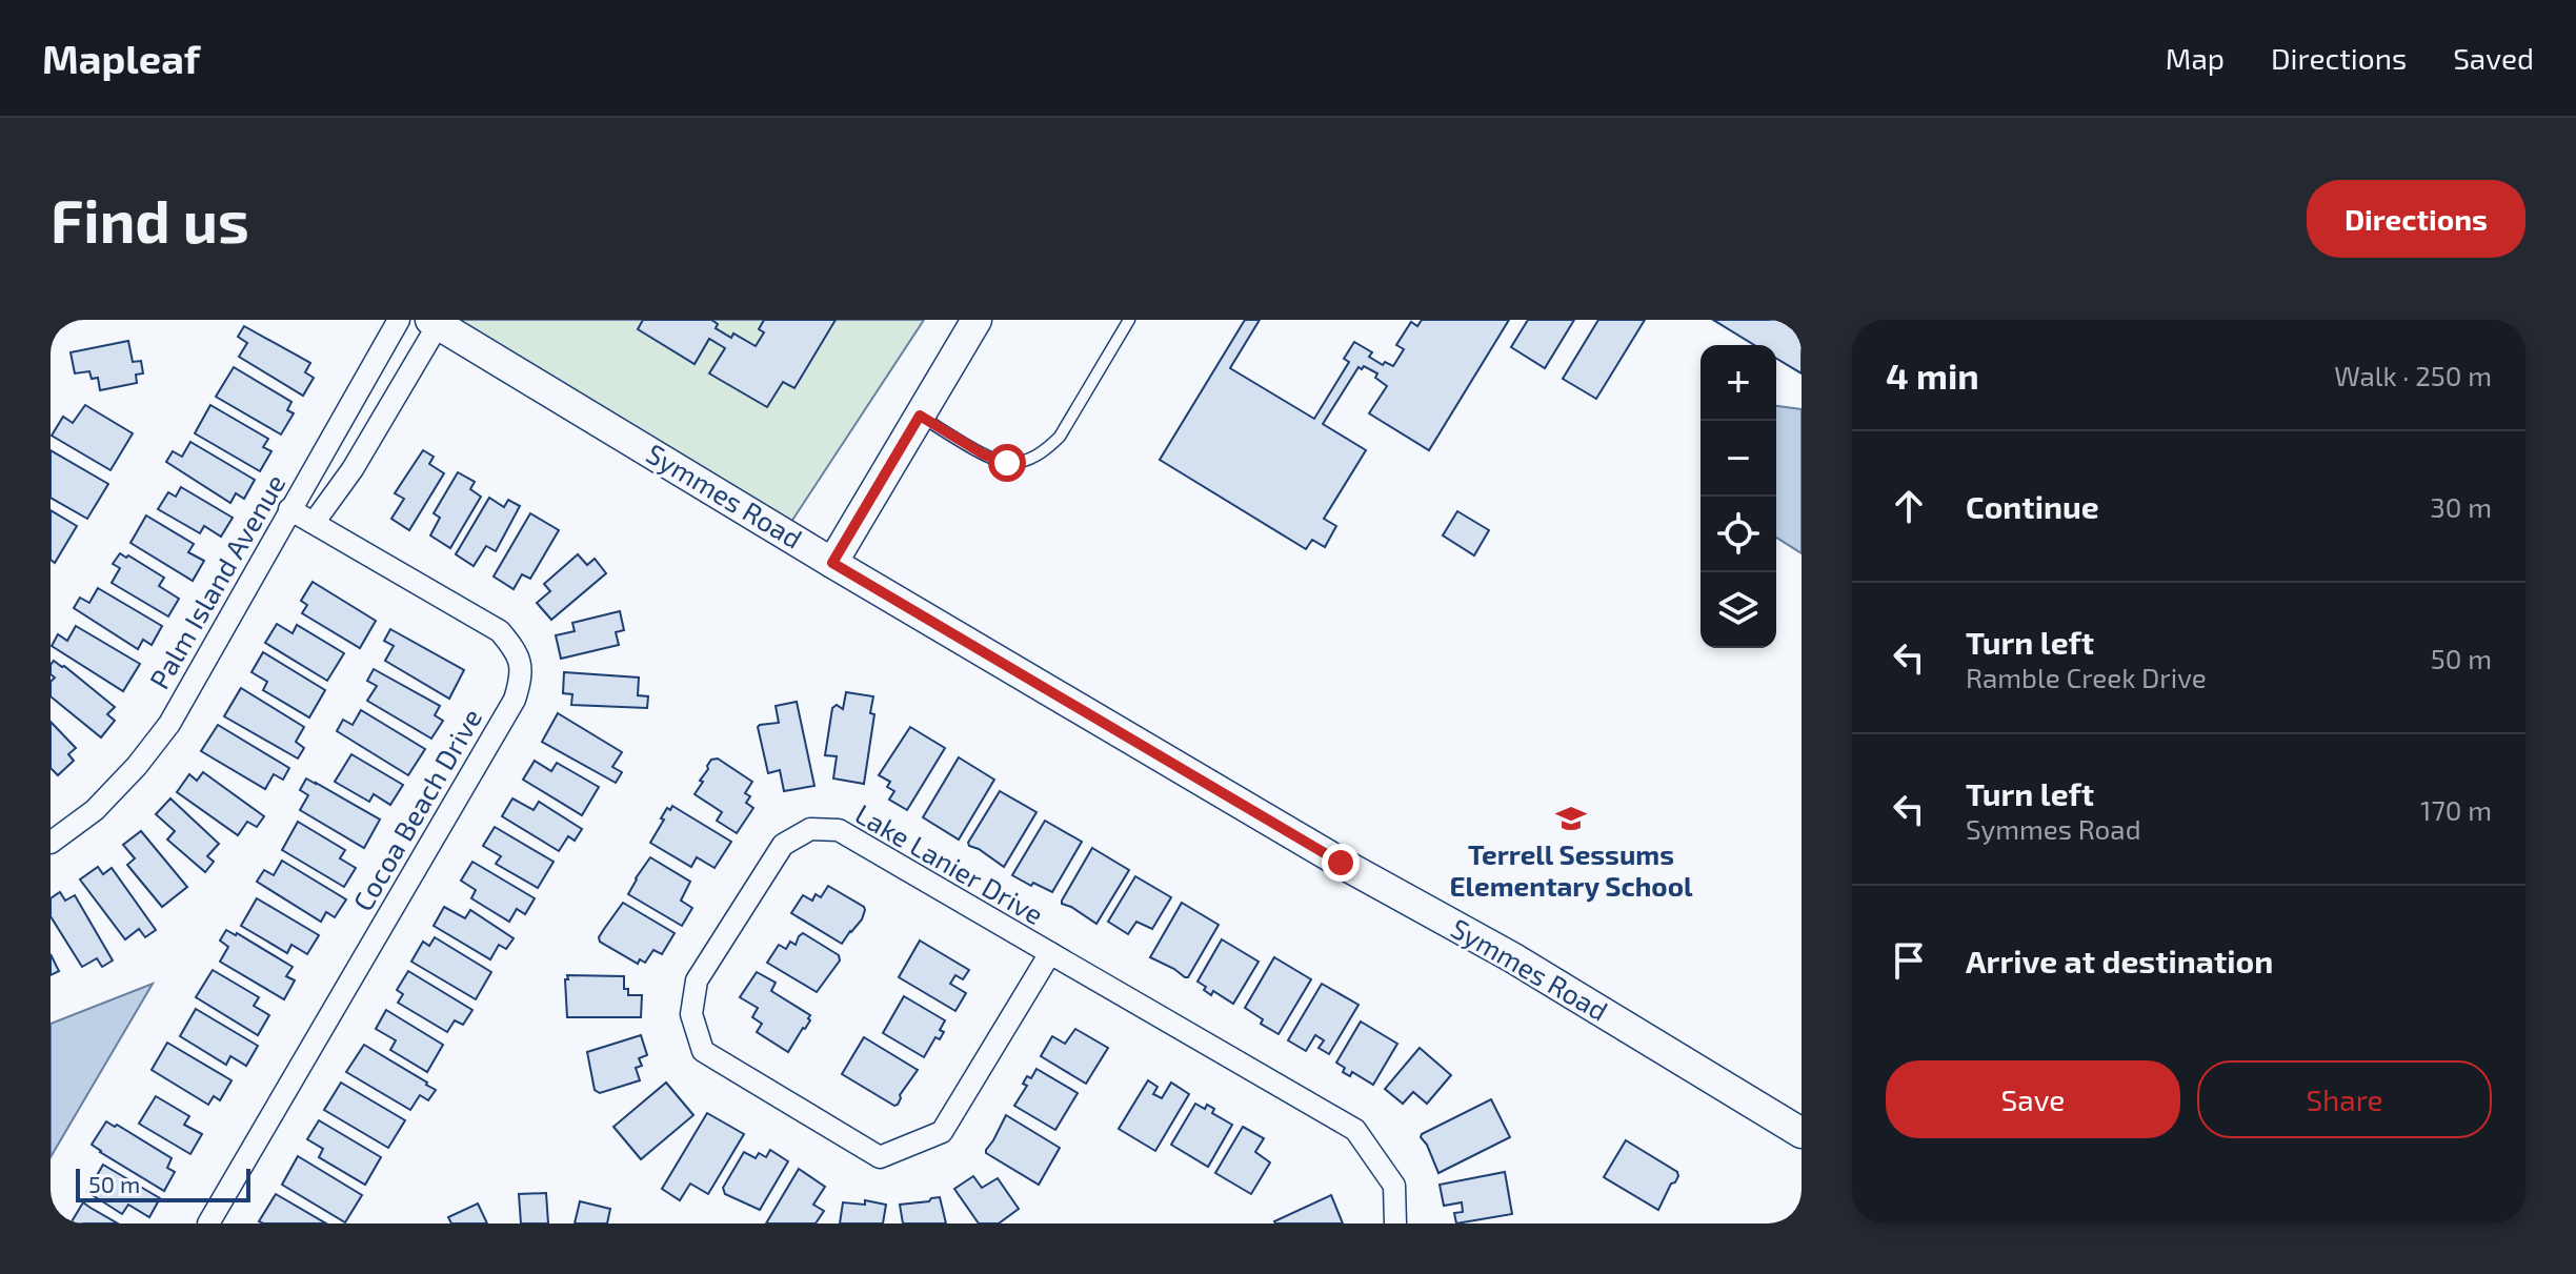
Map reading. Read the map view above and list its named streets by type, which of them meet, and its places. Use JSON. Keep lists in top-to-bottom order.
{
  "streets": {
    "street": [
      "Symmes Road",
      "Palm Island Avenue",
      "Cocoa Beach Drive",
      "Lake Lanier Drive"
    ]
  },
  "crossings": [
    ["Symmes Road", "Palm Island Avenue"],
    ["Palm Island Avenue", "Cocoa Beach Drive"]
  ],
  "places": {
    "school or university": ["Terrell Sessums Elementary School"]
  },
  "scale_bar": "50 m",
  "page": {
    "header": "Mapleaf",
    "nav": ["Map", "Directions", "Saved"],
    "buttons": [
      "Directions",
      ["Save", "Share"]
    ],
    "title": "Find us",
    "heading": ["4 min", "Walk · 250 m"],
    "map_buttons": ["+", "−"],
    "list": [
      ["Continue", "30 m"],
      ["Turn left", "Ramble Creek Drive", "50 m"],
      ["Turn left", "Symmes Road", "170 m"],
      "Arrive at destination"
    ],
    "scale": "50 m"
  }
}
